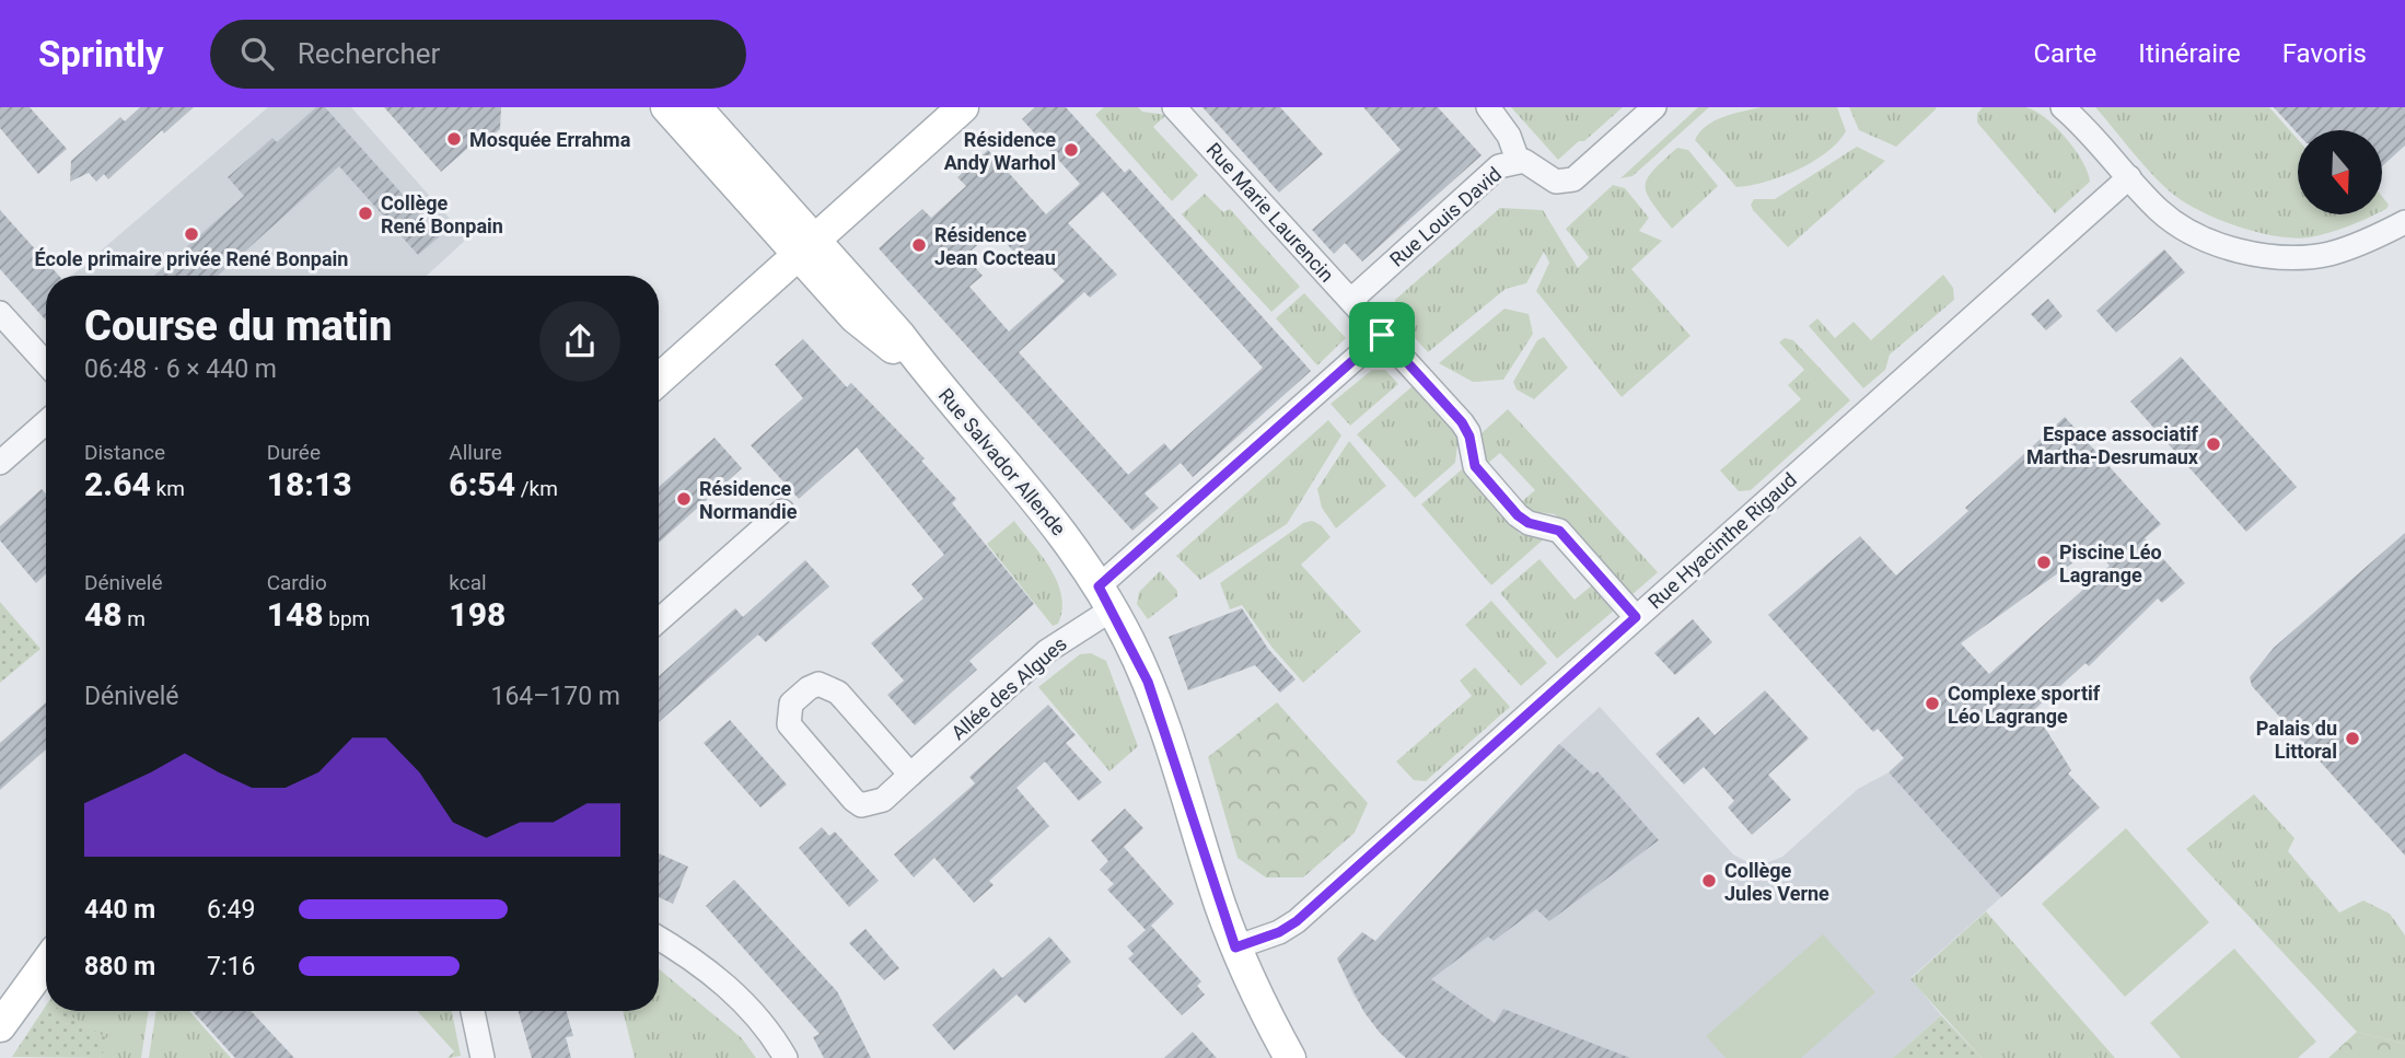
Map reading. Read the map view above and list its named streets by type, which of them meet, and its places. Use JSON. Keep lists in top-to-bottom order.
{
  "streets": {
    "street": [
      "Rue Marie Laurencin",
      "Rue Louis David",
      "Rue Salvador Allende",
      "Rue Hyacinthe Rigaud",
      "Allée des Algues"
    ]
  },
  "crossings": [
    ["Rue Marie Laurencin", "Rue Louis David"],
    ["Rue Marie Laurencin", "Rue Hyacinthe Rigaud"],
    ["Rue Salvador Allende", "Rue Hyacinthe Rigaud"],
    ["Rue Salvador Allende", "Allée des Algues"]
  ],
  "places": [
    "Mosquée Errahma",
    "Résidence Andy Warhol",
    "Collège René Bonpain",
    "École primaire privée René Bonpain",
    "Résidence Jean Cocteau",
    "Espace associatif Martha-Desrumaux",
    "Résidence Normandie",
    "Piscine Léo Lagrange",
    "Complexe sportif Léo Lagrange",
    "Palais du Littoral",
    "Collège Jules Verne"
  ],
  "north": "bottom",
  "page": {
    "header": "Sprintly",
    "search": "Rechercher",
    "nav": ["Carte", "Itinéraire", "Favoris"],
    "heading": ["Course du matin", "06:48 · 6 × 440 m"],
    "stats": [
      ["Distance", "2.64 km"],
      ["Durée", "18:13"],
      ["Allure", "6:54 /km"],
      ["Dénivelé", "48 m"],
      ["Cardio", "148 bpm"],
      ["kcal", "198"]
    ],
    "chart": ["Dénivelé", "164–170 m"],
    "list": [
      {
        "name": "440 m",
        "note": "6:49"
      },
      {
        "name": "880 m",
        "note": "7:16"
      }
    ]
  }
}
